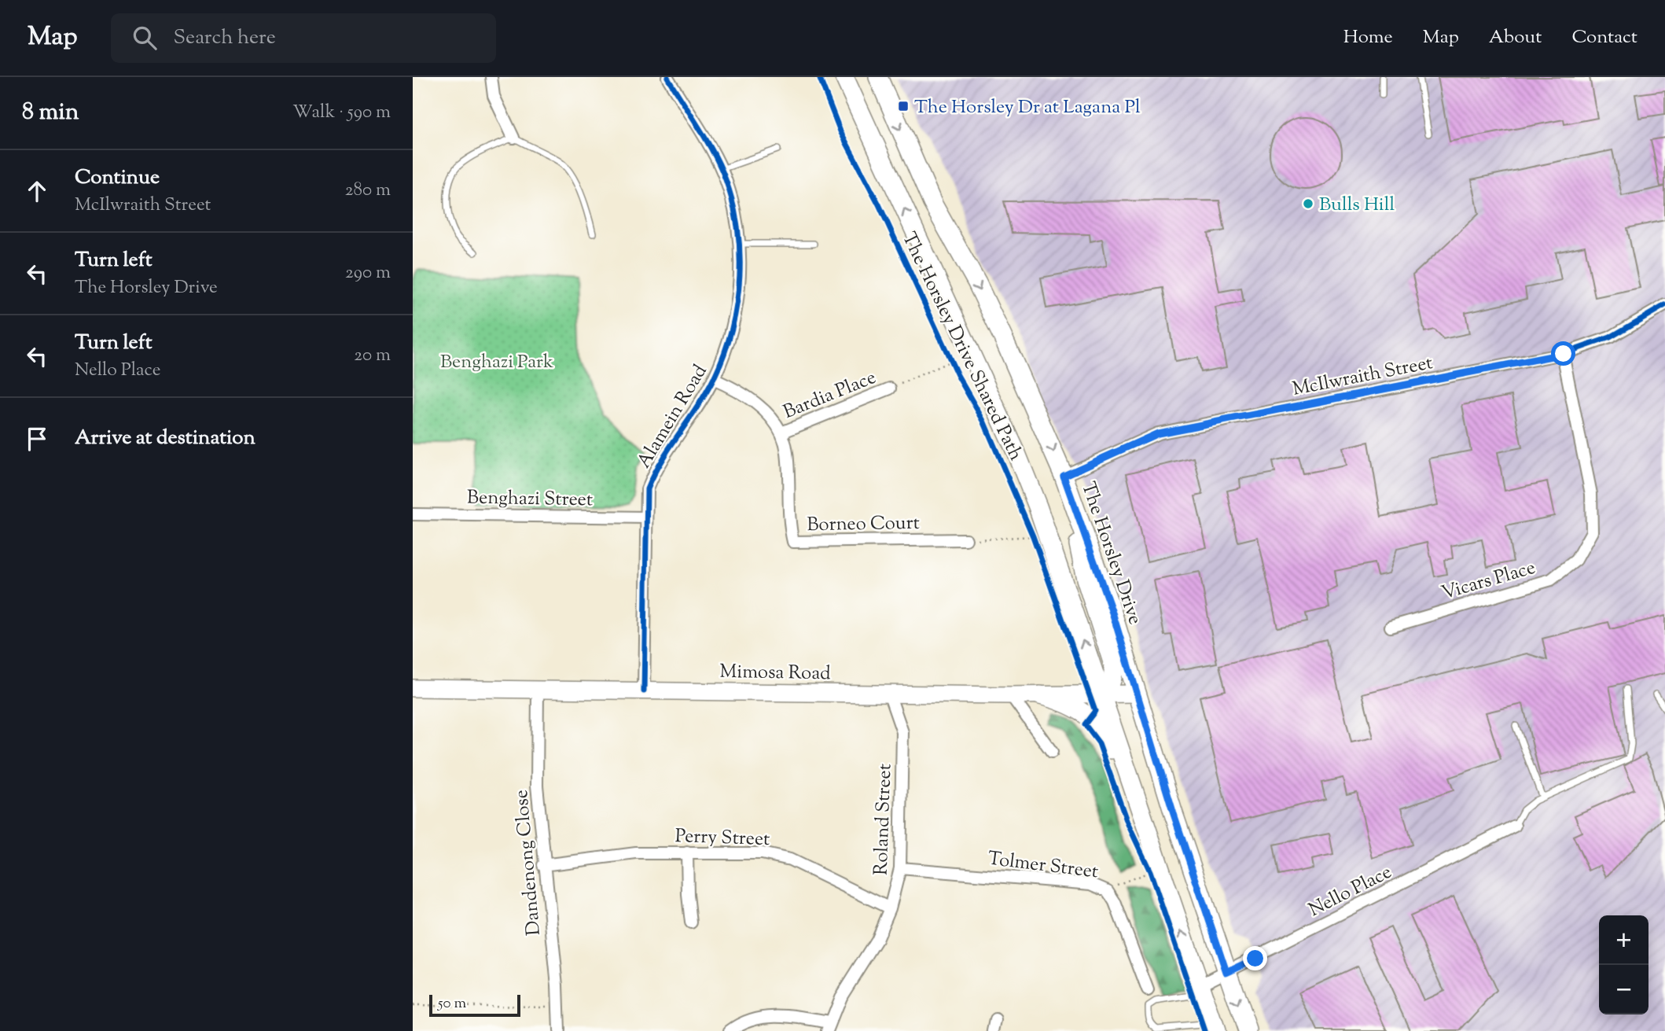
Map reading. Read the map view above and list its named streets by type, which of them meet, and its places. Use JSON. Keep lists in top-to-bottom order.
{
  "streets": {
    "main road": ["The Horsley Drive", "Mimosa Road"],
    "street": [
      "McIlwraith Street",
      "Bardia Place",
      "Alamein Road",
      "Benghazi Street",
      "Borneo Court",
      "Vicars Place",
      "Roland Street",
      "Perry Street",
      "Dandenong Close",
      "Tolmer Street",
      "Nello Place"
    ],
    "cycle path": ["The Horsley Drive Shared Path"]
  },
  "crossings": [
    ["McIlwraith Street", "The Horsley Drive"],
    ["McIlwraith Street", "Vicars Place"],
    ["Bardia Place", "Borneo Court"],
    ["Alamein Road", "Benghazi Street"],
    ["Alamein Road", "Borneo Court"],
    ["Alamein Road", "Mimosa Road"],
    ["The Horsley Drive", "Mimosa Road"],
    ["The Horsley Drive", "Nello Place"],
    ["Mimosa Road", "Roland Street"],
    ["Mimosa Road", "Dandenong Close"],
    ["Roland Street", "Perry Street"],
    ["Roland Street", "Tolmer Street"],
    ["Perry Street", "Dandenong Close"]
  ],
  "parks": ["Benghazi Park"],
  "places": {
    "transit": ["The Horsley Dr at Lagana Pl"],
    "other": ["Bulls Hill"]
  },
  "scale_bar": "50 m",
  "page": {
    "header": "Map",
    "search": "Search here",
    "nav": [
      "Home",
      "Map",
      "About",
      "Contact"
    ],
    "heading": ["8 min", "Walk · 590 m"],
    "list": [
      ["Continue", "McIlwraith Street", "280 m"],
      ["Turn left", "The Horsley Drive", "290 m"],
      ["Turn left", "Nello Place", "20 m"],
      "Arrive at destination"
    ],
    "map_buttons": ["+", "−"],
    "scale": "50 m"
  }
}
